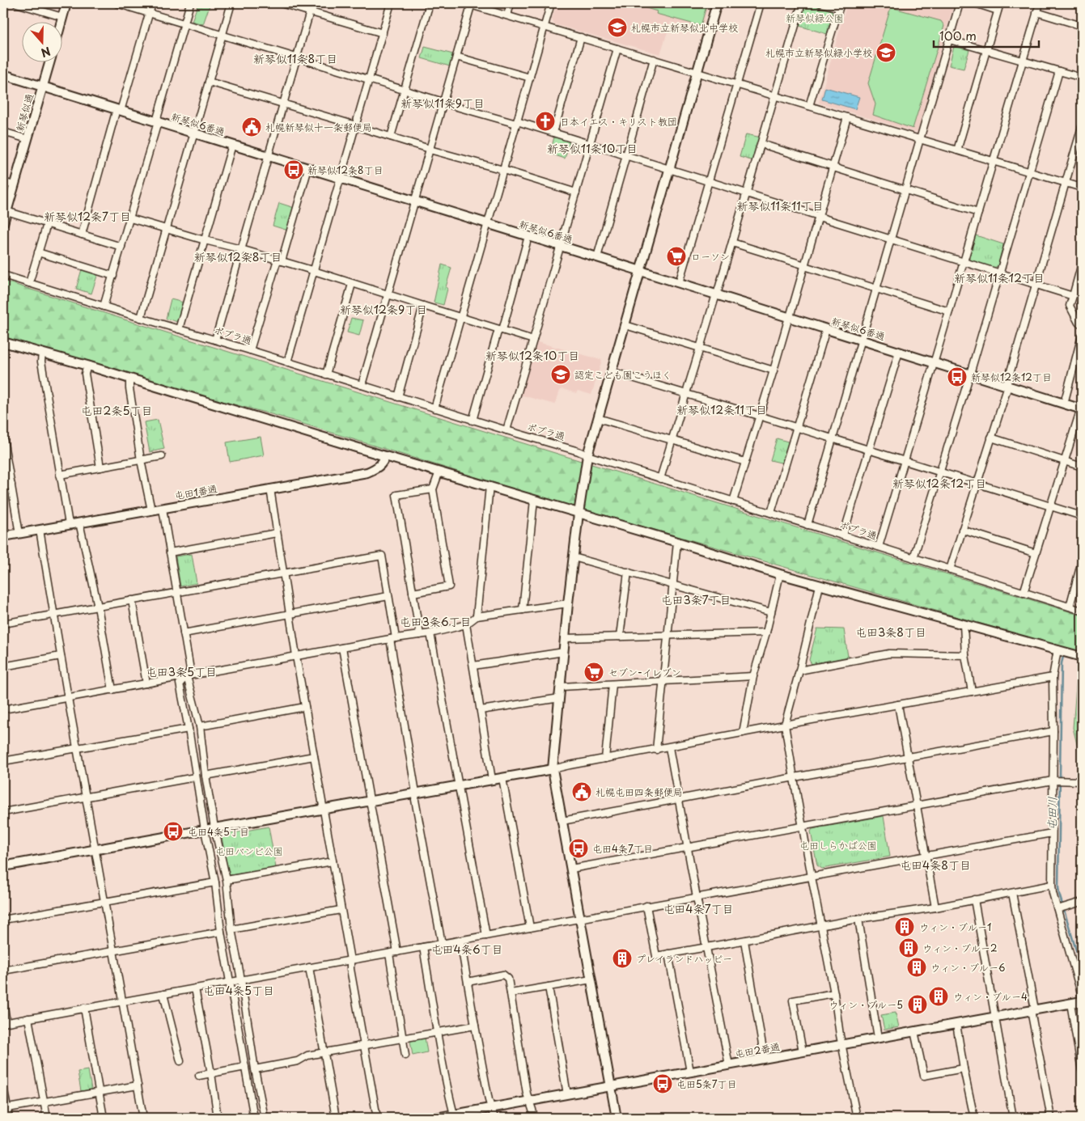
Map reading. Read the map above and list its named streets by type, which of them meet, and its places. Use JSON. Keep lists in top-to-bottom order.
{
  "streets": {
    "street": [
      "新琴似通",
      "新琴似6番通",
      "ポプラ通",
      "屯田1番通",
      "屯田2番通"
    ]
  },
  "crossings": [
    ["新琴似通", "新琴似6番通"]
  ],
  "districts": [
    "新琴似11条8丁目",
    "新琴似11条9丁目",
    "新琴似11条10丁目",
    "新琴似11条11丁目",
    "新琴似12条7丁目",
    "新琴似12条8丁目",
    "新琴似11条12丁目",
    "新琴似12条9丁目",
    "新琴似12条10丁目",
    "新琴似12条11丁目",
    "屯田2条5丁目",
    "新琴似12条12丁目",
    "屯田3条7丁目",
    "屯田3条6丁目",
    "屯田3条8丁目",
    "屯田3条5丁目",
    "屯田4条8丁目",
    "屯田4条7丁目",
    "屯田4条6丁目",
    "屯田4条5丁目"
  ],
  "water": ["屯田川"],
  "parks": ["新琴似緑公園", "屯田しらかば公園", "屯田バンビ公園"],
  "places": {
    "school or university": ["札幌市立新琴似北中学校", "札幌市立新琴似緑小学校", "認定こども園こうほく"],
    "church": ["日本イエス・キリスト教団"],
    "public building": ["札幌新琴似十一条郵便局", "札幌屯田四条郵便局"],
    "bus stop": [
      "新琴似12条8丁目",
      "新琴似12条12丁目",
      "屯田4条5丁目",
      "屯田4条7丁目",
      "屯田5条7丁目"
    ],
    "supermarket": ["ローソン", "セブン-イレブン"],
    "building": [
      "ウィン・ブルー1",
      "ウィン・ブルー2",
      "プレイランドハッピー",
      "ウィン・ブルー6",
      "ウィン・ブルー4",
      "ウィン・ブルー5"
    ]
  },
  "scale_bar": "100 m",
  "north": "bottom"
}
